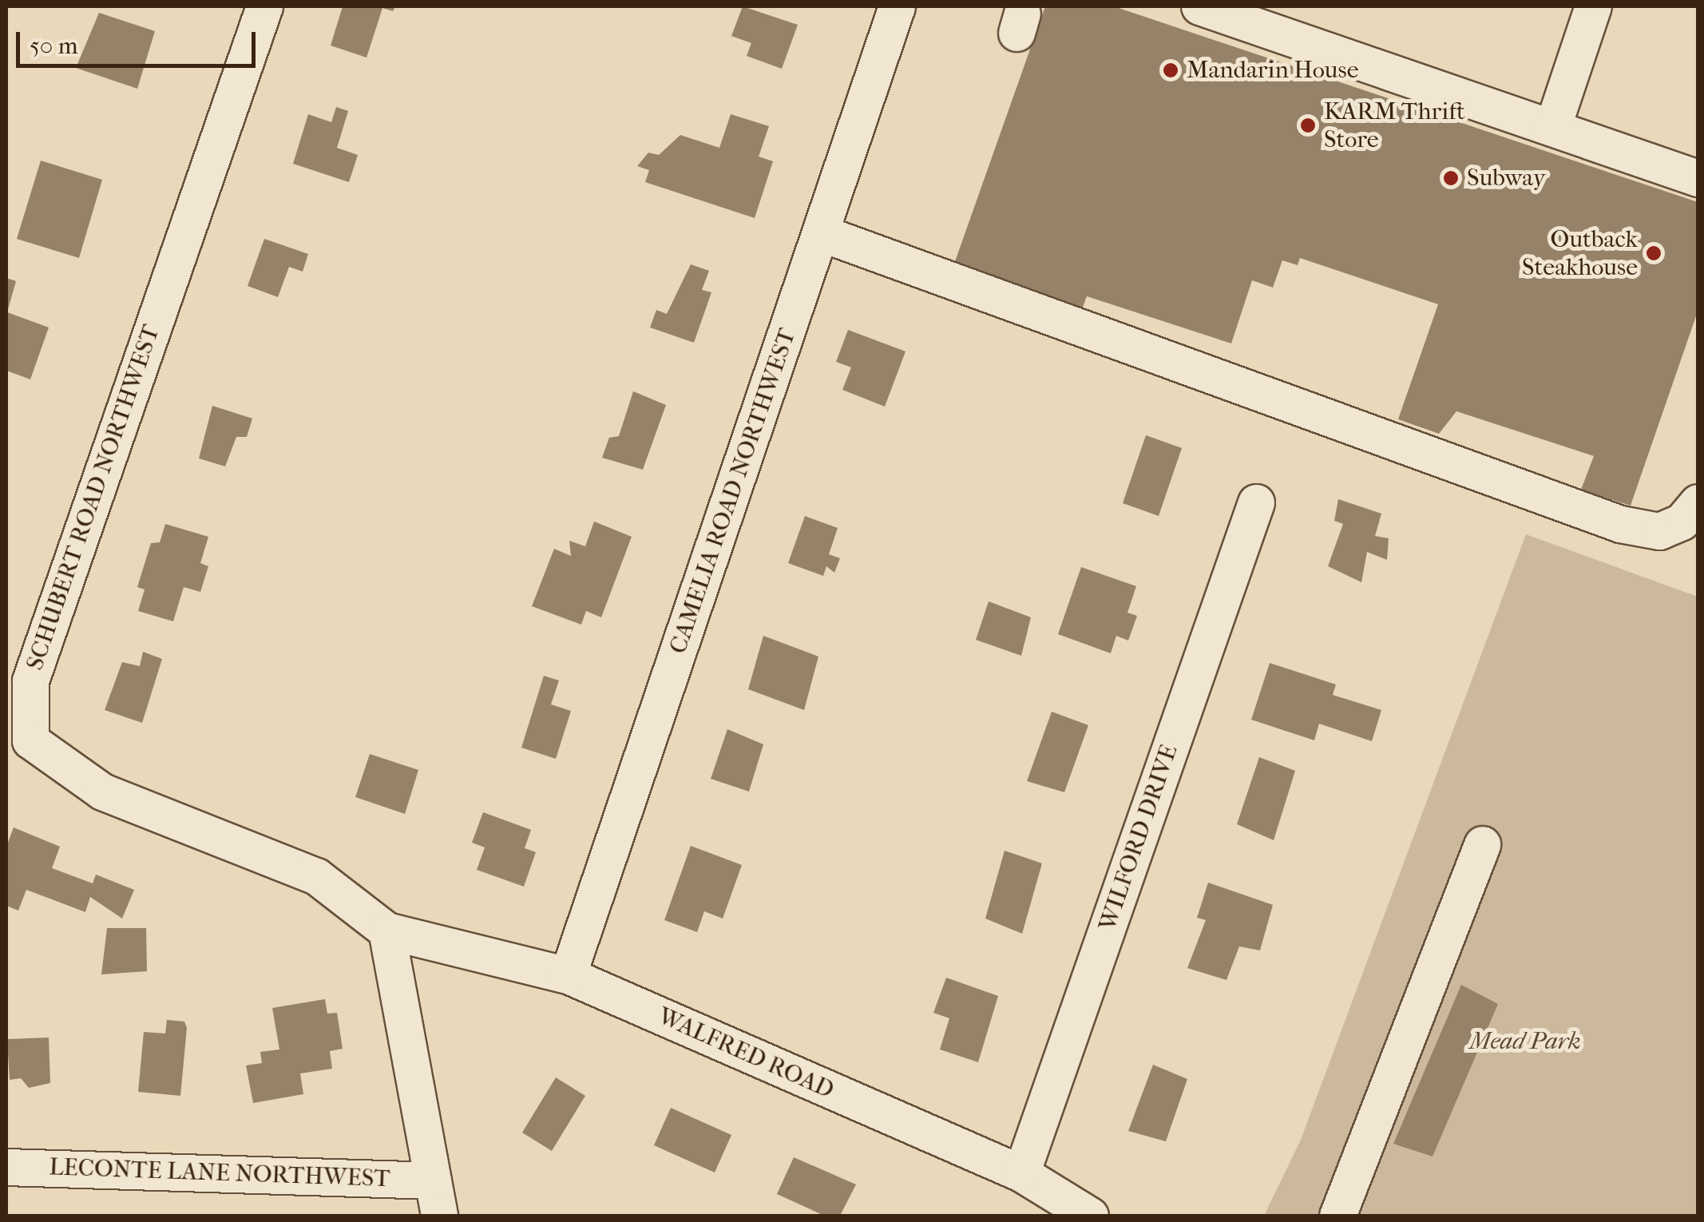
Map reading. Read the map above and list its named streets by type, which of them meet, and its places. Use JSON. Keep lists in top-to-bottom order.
{
  "streets": {
    "street": [
      "CAMELIA ROAD NORTHWEST",
      "SCHUBERT ROAD NORTHWEST",
      "WILFORD DRIVE",
      "WALFRED ROAD",
      "LECONTE LANE NORTHWEST"
    ]
  },
  "crossings": [
    ["CAMELIA ROAD NORTHWEST", "WALFRED ROAD"],
    ["SCHUBERT ROAD NORTHWEST", "WALFRED ROAD"],
    ["WILFORD DRIVE", "WALFRED ROAD"]
  ],
  "parks": ["Mead Park"],
  "places": [
    "Mandarin House",
    "KARM Thrift Store",
    "Subway",
    "Outback Steakhouse"
  ],
  "scale_bar": "50 m"
}
